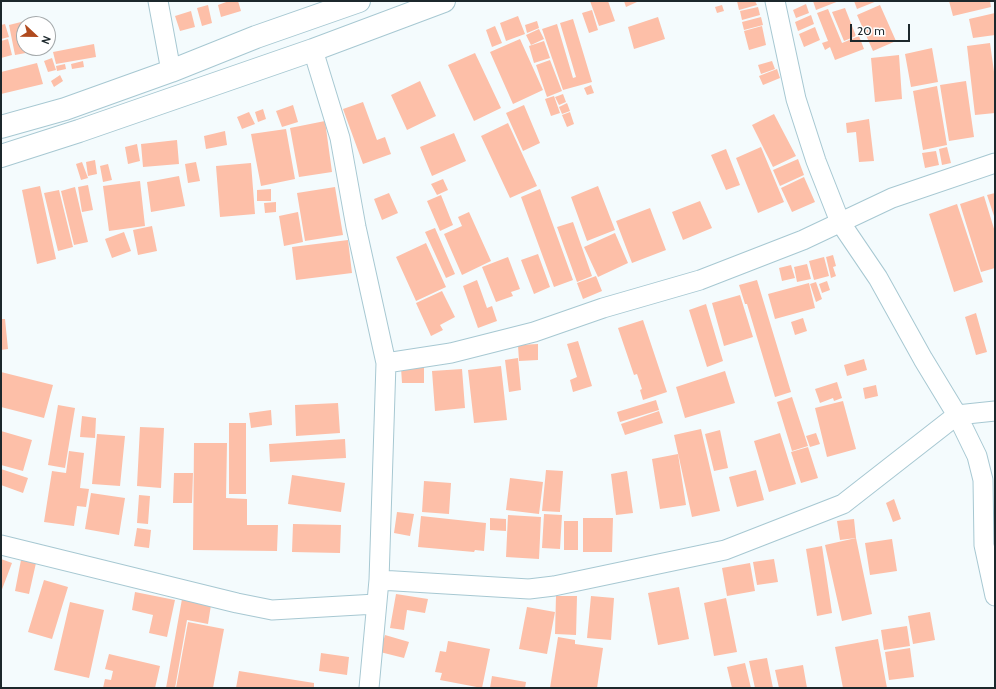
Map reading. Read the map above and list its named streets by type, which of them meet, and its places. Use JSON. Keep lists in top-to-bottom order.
{
  "scale_bar": "20 m",
  "north": "right"
}
